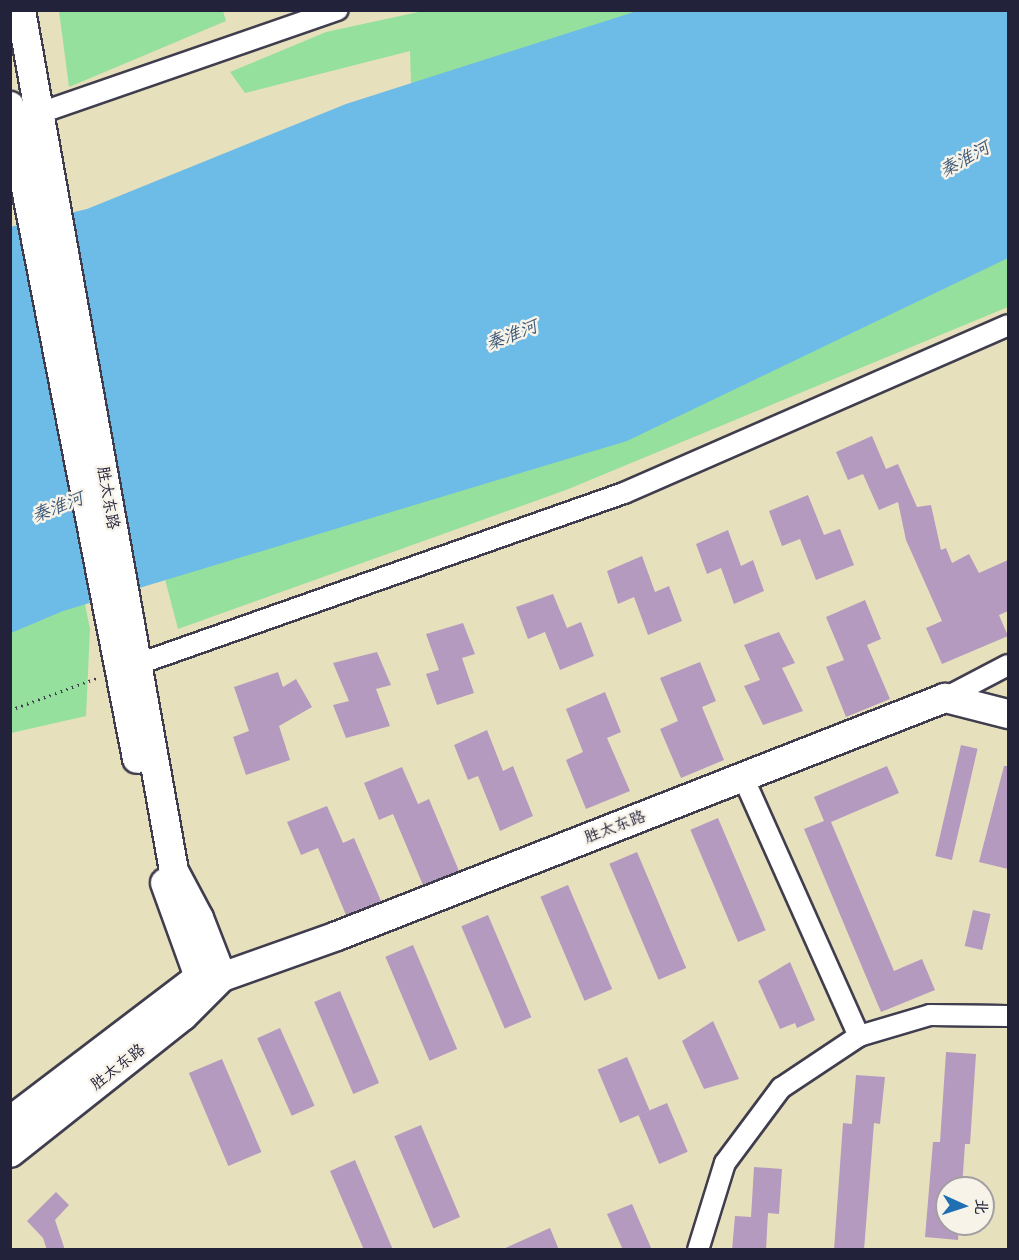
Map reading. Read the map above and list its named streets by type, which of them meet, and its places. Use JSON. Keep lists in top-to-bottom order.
{
  "streets": {
    "main road": ["胜太东路"]
  },
  "water": ["秦淮河"],
  "north": "right"
}
